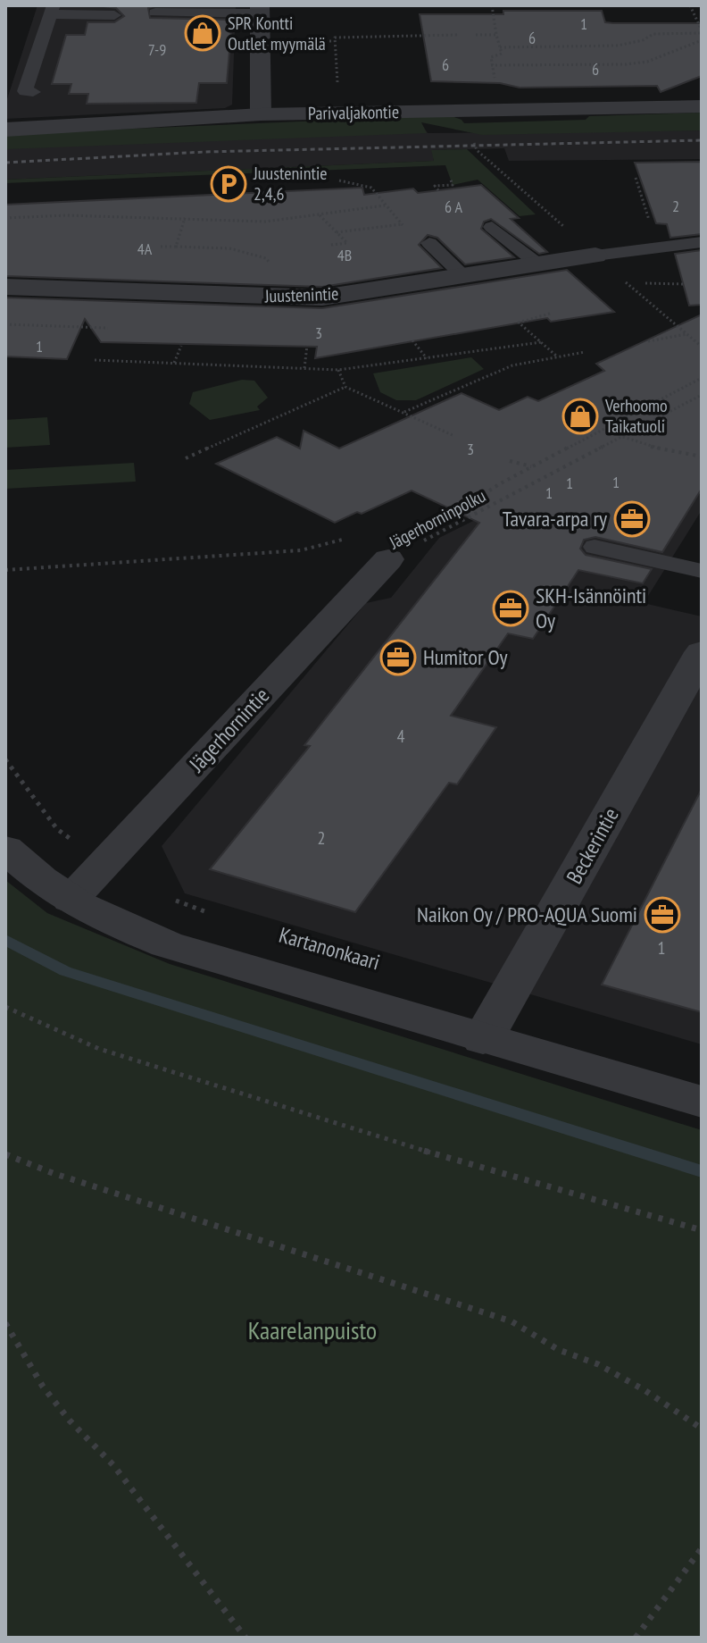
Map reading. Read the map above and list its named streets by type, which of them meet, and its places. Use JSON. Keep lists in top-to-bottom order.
{
  "streets": {
    "street": [
      "Parivaljakontie",
      "Juustenintie",
      "Jägerhornintie",
      "Beckerintie",
      "Kartanonkaari"
    ],
    "path": ["Jägerhorninpolku"]
  },
  "crossings": [
    ["Jägerhorninpolku", "Jägerhornintie"],
    ["Jägerhornintie", "Kartanonkaari"],
    ["Beckerintie", "Kartanonkaari"]
  ],
  "parks": ["Kaarelanpuisto"],
  "places": {
    "shop": ["SPR Kontti Outlet myymälä", "Verhoomo Taikatuoli"],
    "parking": ["Juustenintie 2,4,6"],
    "office": [
      "Tavara-arpa ry",
      "SKH-Isännöinti Oy",
      "Humitor Oy",
      "Naikon Oy / PRO-AQUA Suomi"
    ]
  },
  "house_numbers": [
    "1",
    "6",
    "7-9",
    "6",
    "6",
    "2",
    "6 A",
    "4A",
    "4B",
    "3",
    "1",
    "3",
    "1",
    "1",
    "1",
    "4",
    "2",
    "1"
  ]
}
